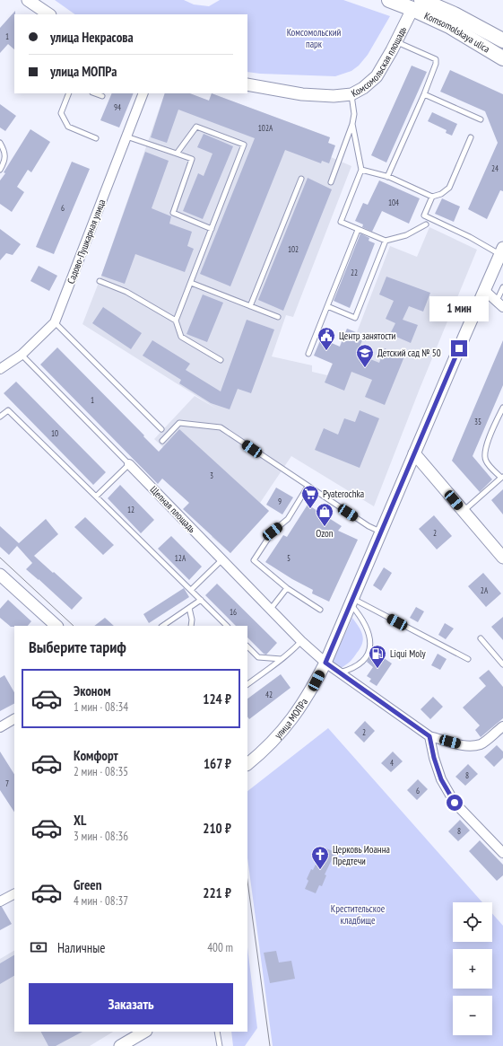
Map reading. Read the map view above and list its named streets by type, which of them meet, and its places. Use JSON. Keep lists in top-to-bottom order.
{
  "streets": {
    "main road": ["Komsomolskaya ulica"],
    "street": [
      "Комсомольская площадь",
      "Садово-Пушкарная улица",
      "Щепная площадь",
      "улица МОПРа"
    ]
  },
  "crossings": [
    ["Komsomolskaya ulica", "Комсомольская площадь"],
    ["Садово-Пушкарная улица", "Щепная площадь"],
    ["Щепная площадь", "улица МОПРа"]
  ],
  "parks": ["Комсомольский парк", "Крестительское кладбище"],
  "places": {
    "public building": ["Центр занятости"],
    "school or university": ["Детский сад № 50"],
    "supermarket": ["Pyaterochka"],
    "shop": ["Ozon"],
    "fuel station": ["Liqui Moly"],
    "church": ["Церковь Иоанна Предтечи"]
  },
  "house_numbers": [
    "1",
    "94",
    "102А",
    "24",
    "104",
    "6",
    "102",
    "22",
    "1",
    "35",
    "10",
    "3",
    "9",
    "12",
    "2",
    "12А",
    "5",
    "2А",
    "16",
    "42",
    "2",
    "4",
    "8",
    "7",
    "6",
    "8"
  ],
  "page": {
    "banner": ["улица Некрасова", "улица МОПРа"],
    "bubble": "1 мин",
    "heading": "Выберите тариф",
    "list": [
      {
        "name": "Эконом",
        "note": "1 мин · 08:34",
        "value": "124 ₽"
      },
      {
        "name": "Комфорт",
        "note": "2 мин · 08:35",
        "value": "167 ₽"
      },
      {
        "name": "XL",
        "note": "3 мин · 08:36",
        "value": "210 ₽"
      },
      {
        "name": "Green",
        "note": "4 мин · 08:37",
        "value": "221 ₽"
      }
    ],
    "map_buttons": ["+", "−"],
    "pay": ["Наличные", "400 m"],
    "buttons": "Заказать"
  }
}
